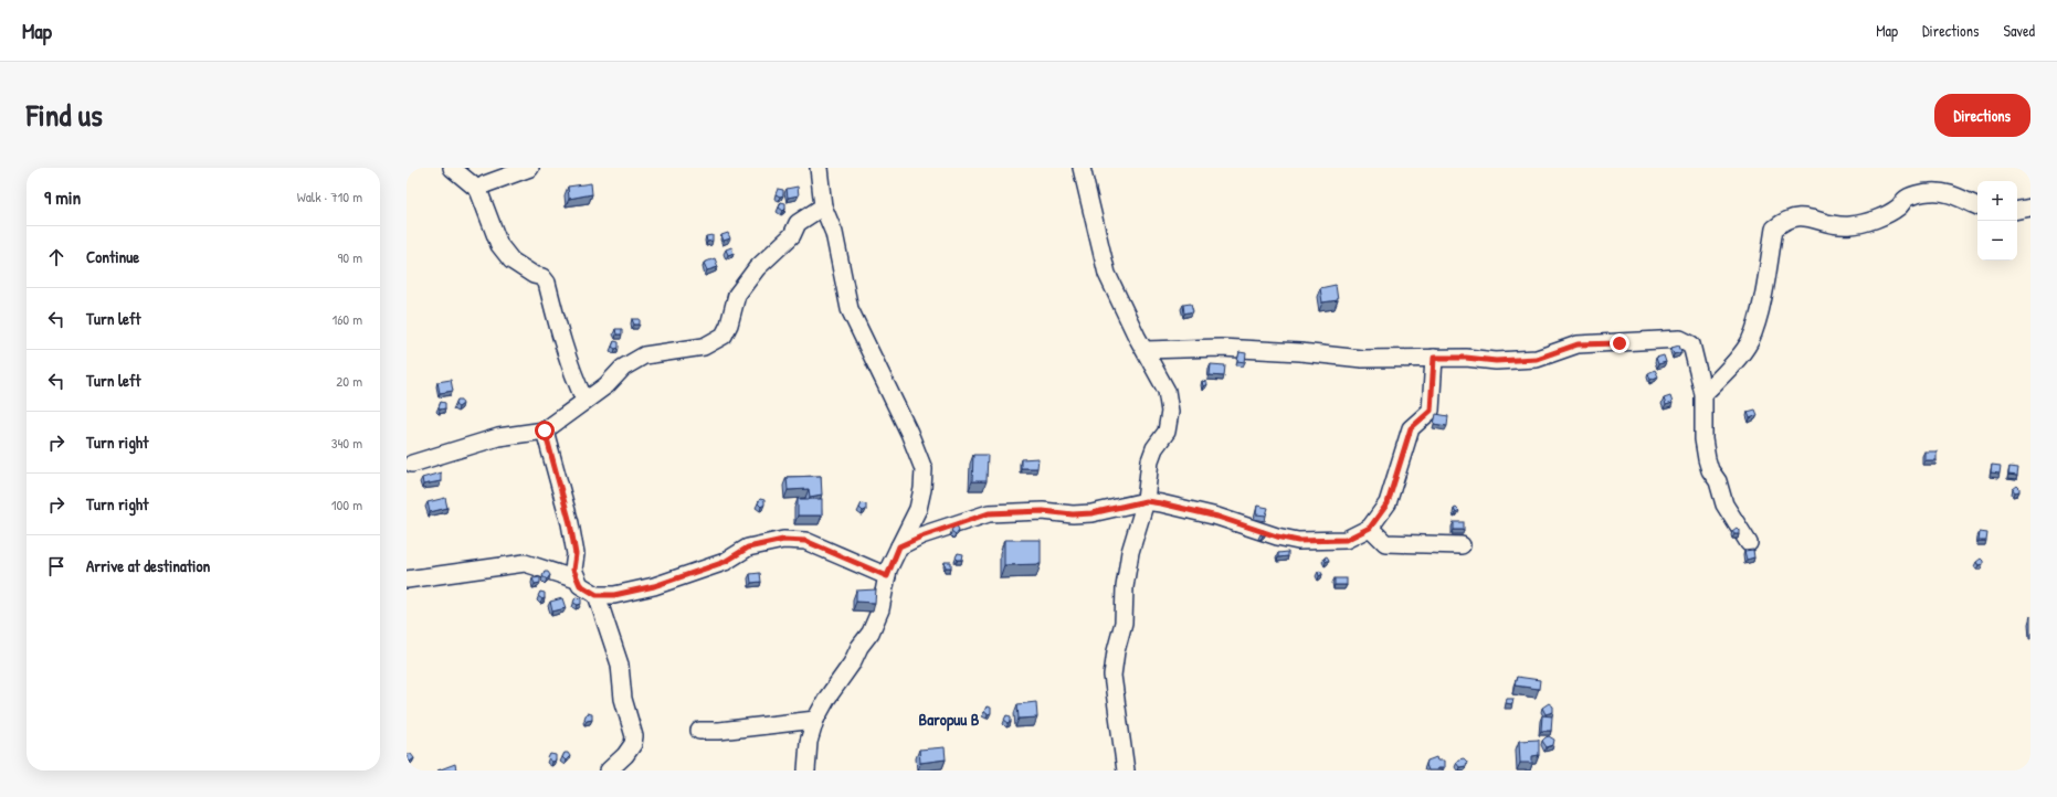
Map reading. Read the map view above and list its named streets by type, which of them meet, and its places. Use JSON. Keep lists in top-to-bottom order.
{
  "districts": ["Baropuu B"],
  "page": {
    "header": "Map",
    "nav": ["Map", "Directions", "Saved"],
    "title": "Find us",
    "buttons": "Directions",
    "heading": ["9 min", "Walk · 710 m"],
    "map_buttons": ["+", "−"],
    "list": [
      ["Continue", "90 m"],
      ["Turn left", "160 m"],
      ["Turn left", "20 m"],
      ["Turn right", "340 m"],
      ["Turn right", "100 m"],
      "Arrive at destination"
    ]
  }
}
